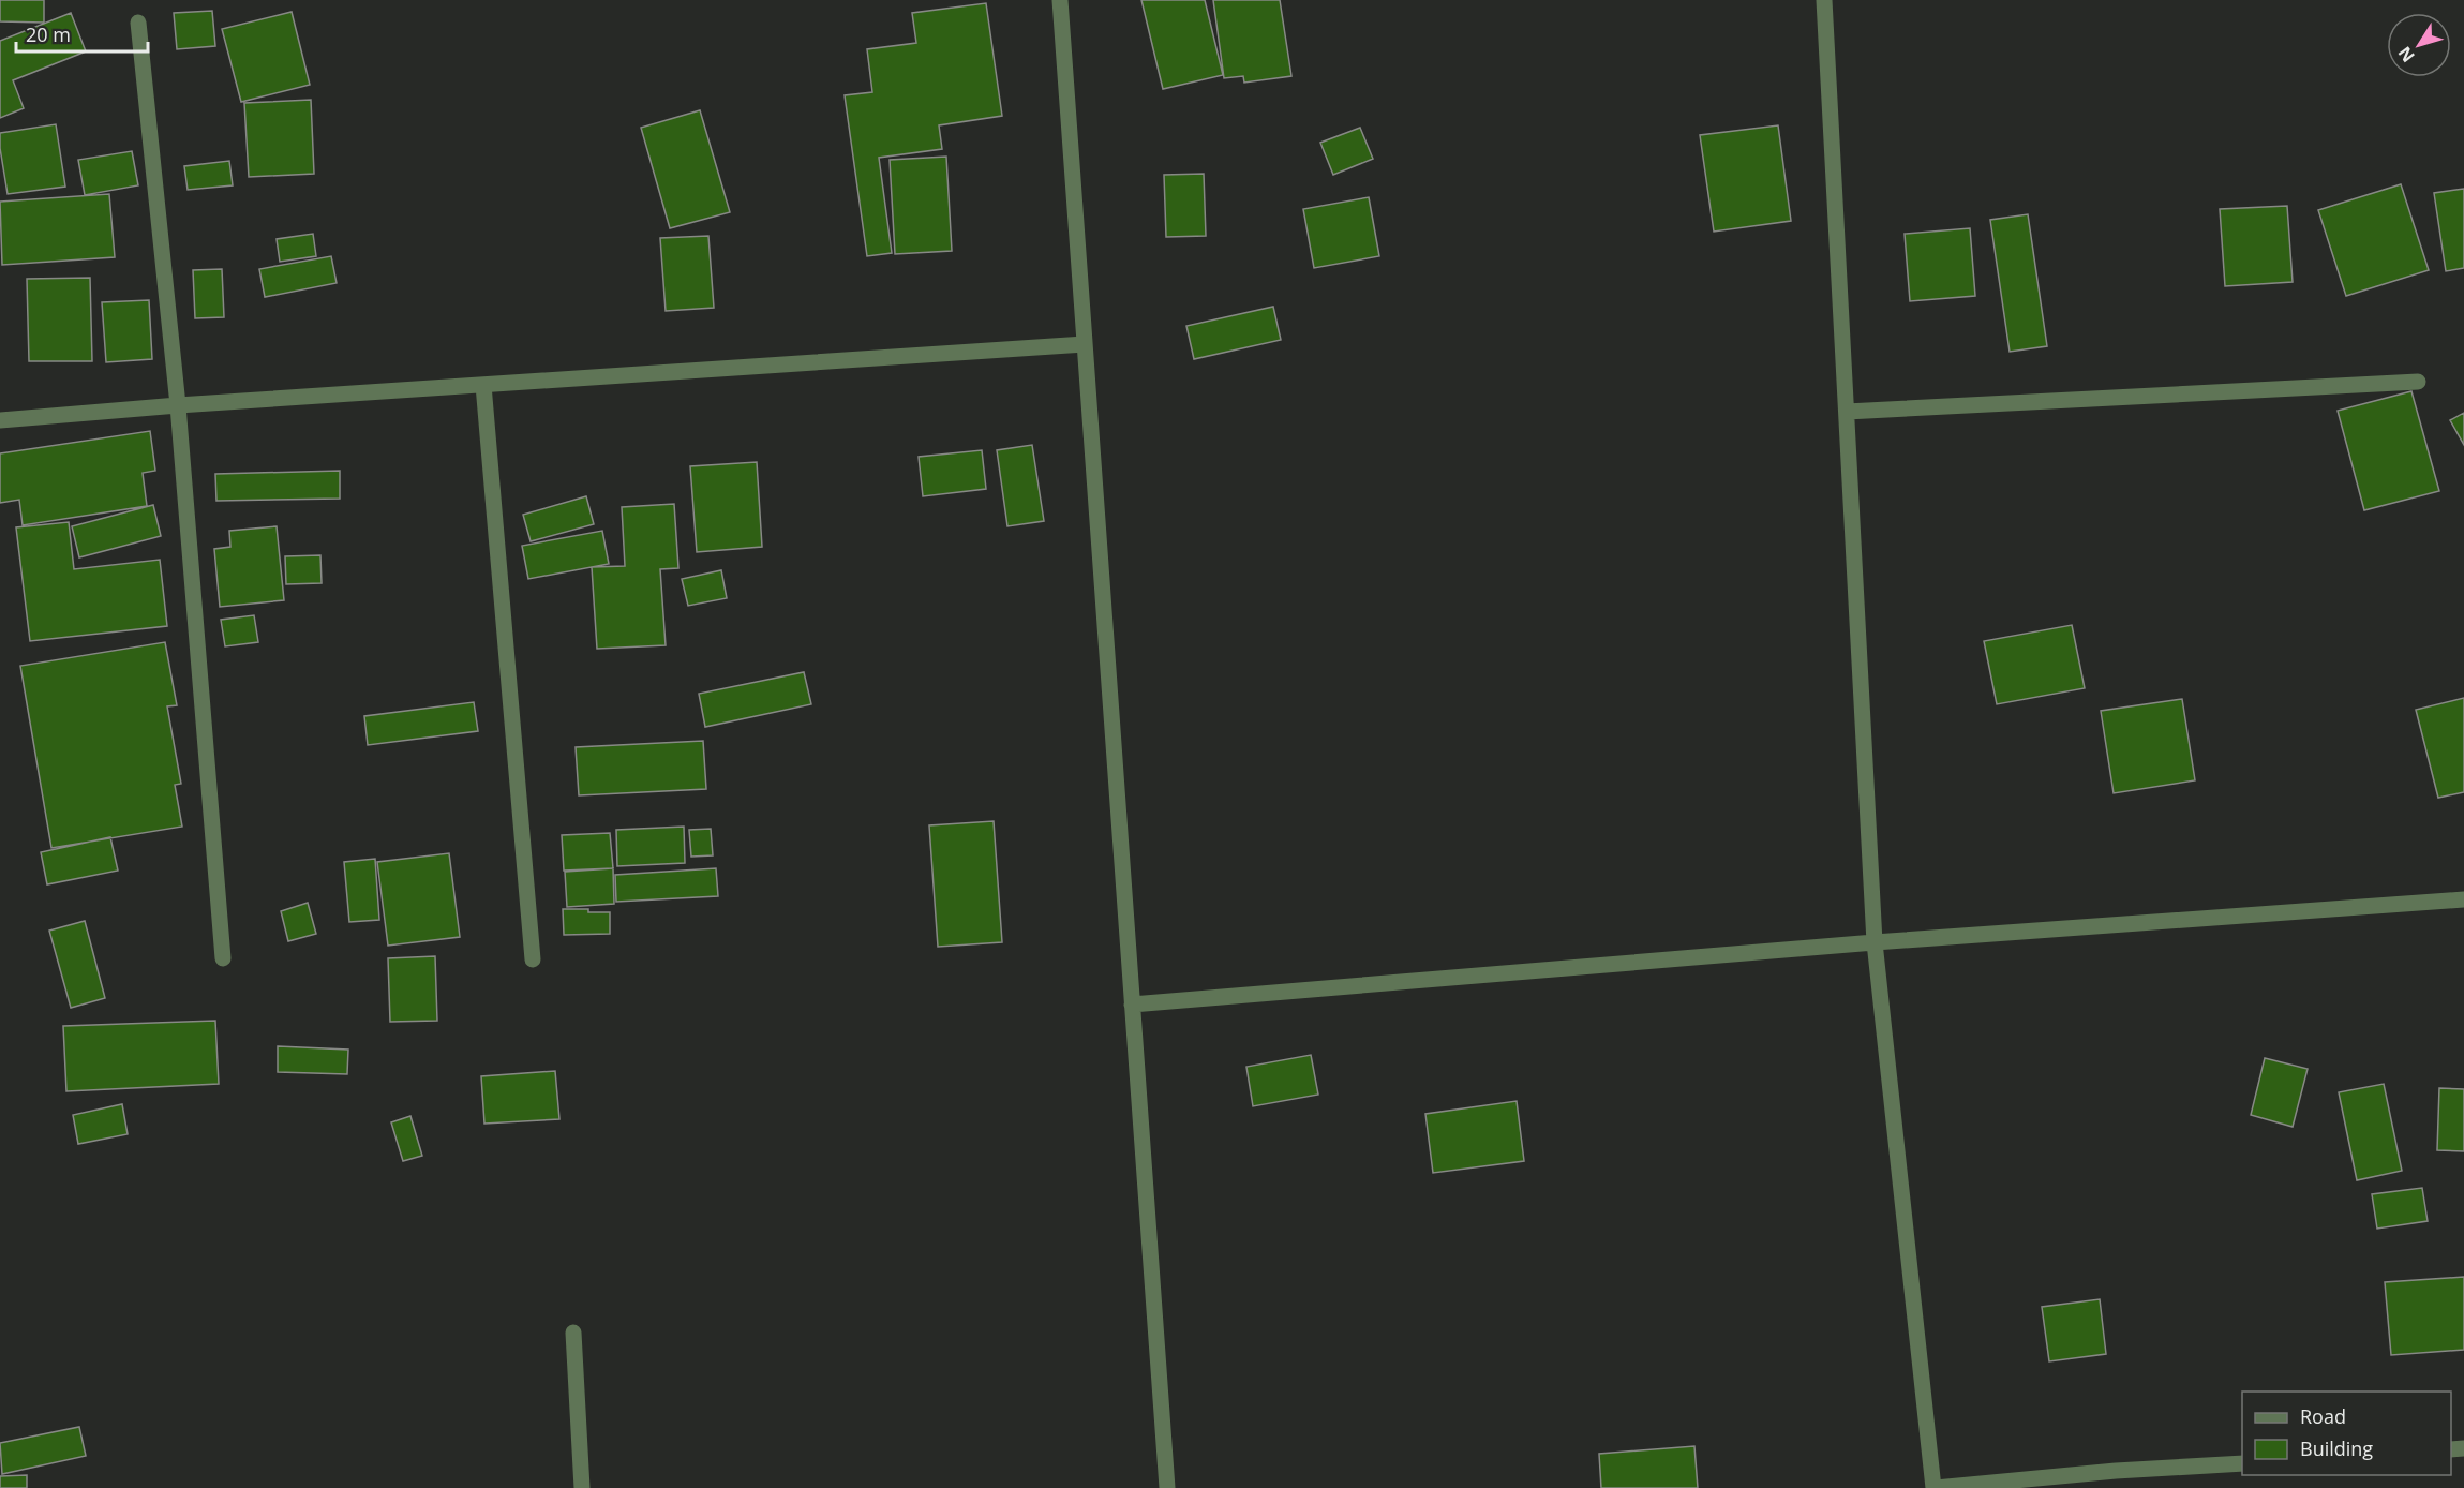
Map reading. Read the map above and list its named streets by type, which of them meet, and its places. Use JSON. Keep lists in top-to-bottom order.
{
  "legend": ["Road", "Building"],
  "scale_bar": "20 m",
  "north": "bottom left"
}
